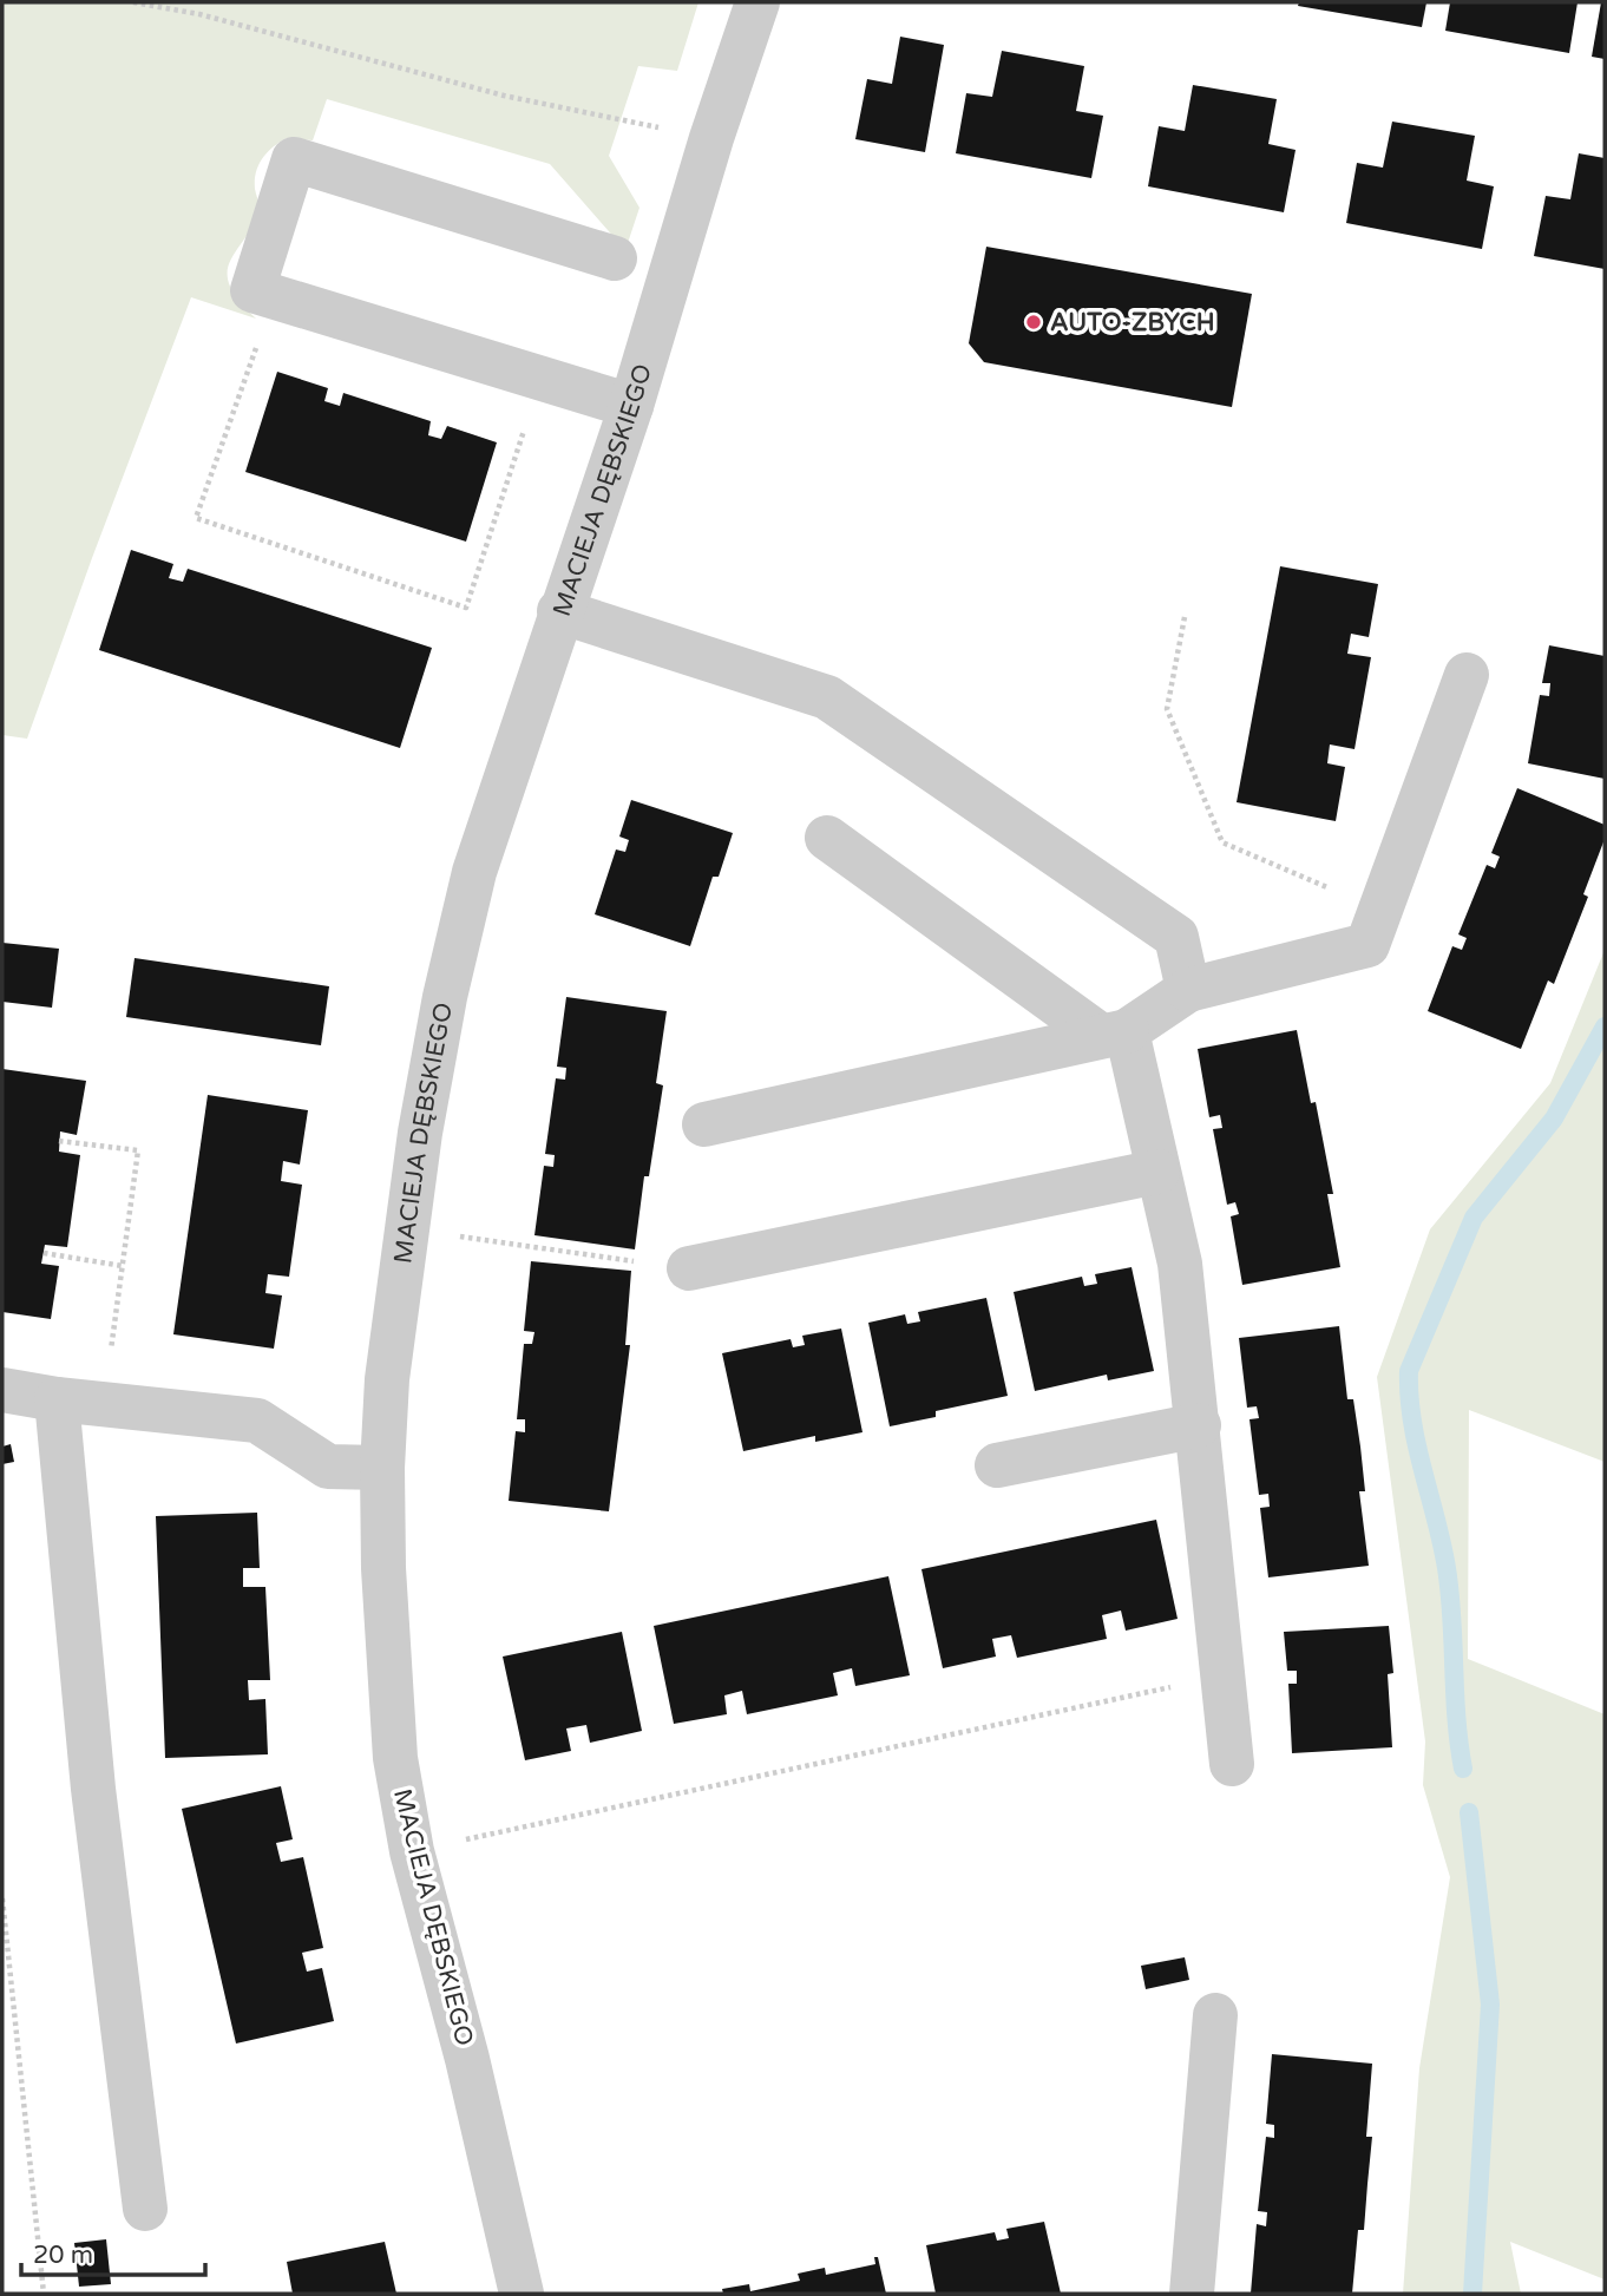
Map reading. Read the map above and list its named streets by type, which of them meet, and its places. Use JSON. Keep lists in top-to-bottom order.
{
  "streets": {
    "street": ["MACIEJA DĘBSKIEGO"]
  },
  "places": ["AUTO-ZBYCH"],
  "scale_bar": "20 m"
}
